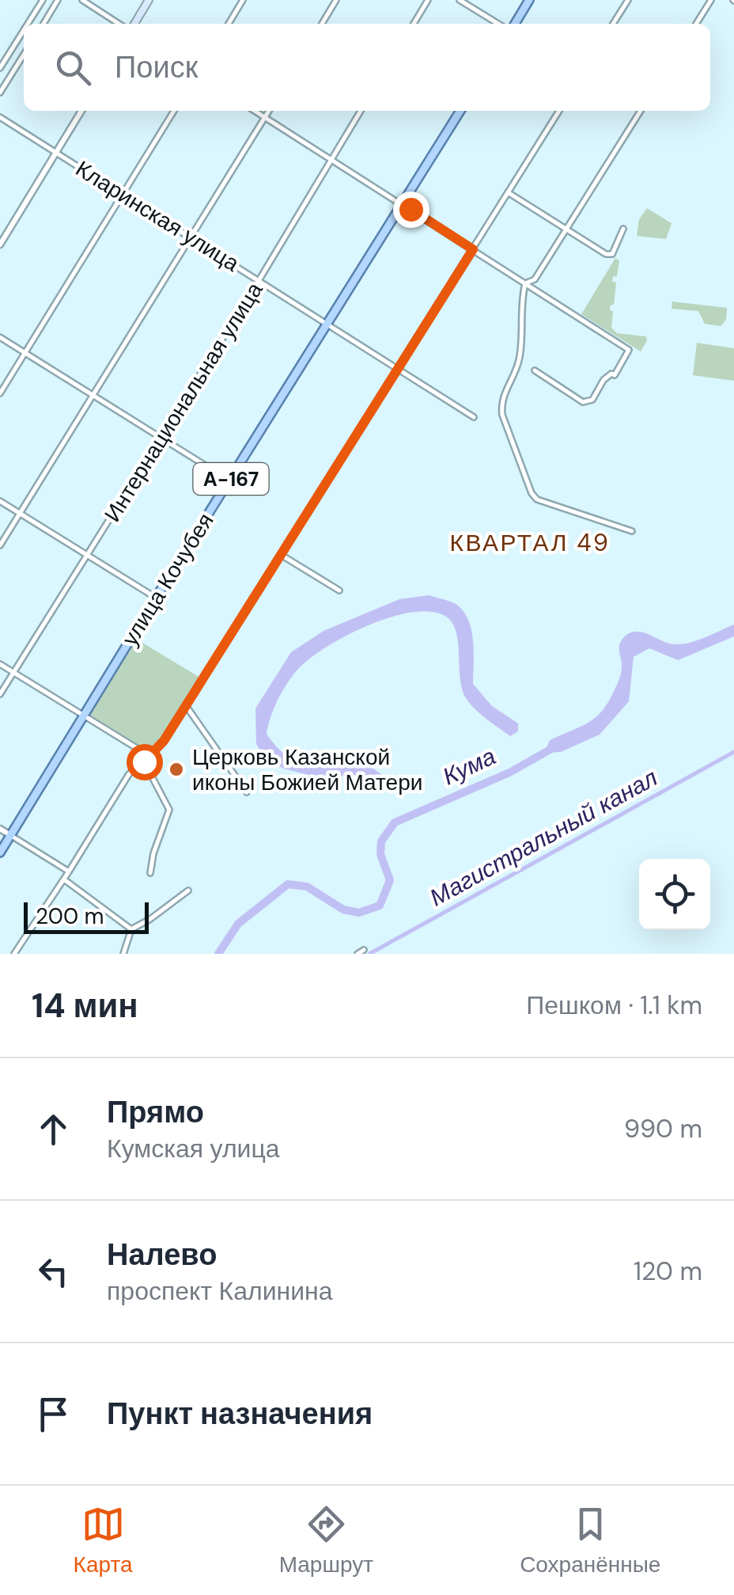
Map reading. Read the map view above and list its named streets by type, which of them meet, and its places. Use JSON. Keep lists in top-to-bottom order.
{
  "streets": {
    "main road": ["А-167", "улица Кочубея"],
    "street": ["Кларинская улица", "Интернациональная улица"]
  },
  "crossings": [
    ["Кларинская улица", "Интернациональная улица"],
    ["Кларинская улица", "улица Кочубея"]
  ],
  "districts": ["КВАРТАЛ 49"],
  "water": ["Кума", "Магистральный канал"],
  "places": ["Церковь Казанской иконы Божией Матери"],
  "scale_bar": "200 m",
  "page": {
    "search": "Поиск",
    "scale": "200 m",
    "heading": ["14 мин", "Пешком · 1.1 km"],
    "list": [
      ["Прямо", "Кумская улица", "990 m"],
      ["Налево", "проспект Калинина", "120 m"],
      "Пункт назначения"
    ],
    "nav": ["Карта", "Маршрут", "Сохранённые"]
  }
}
